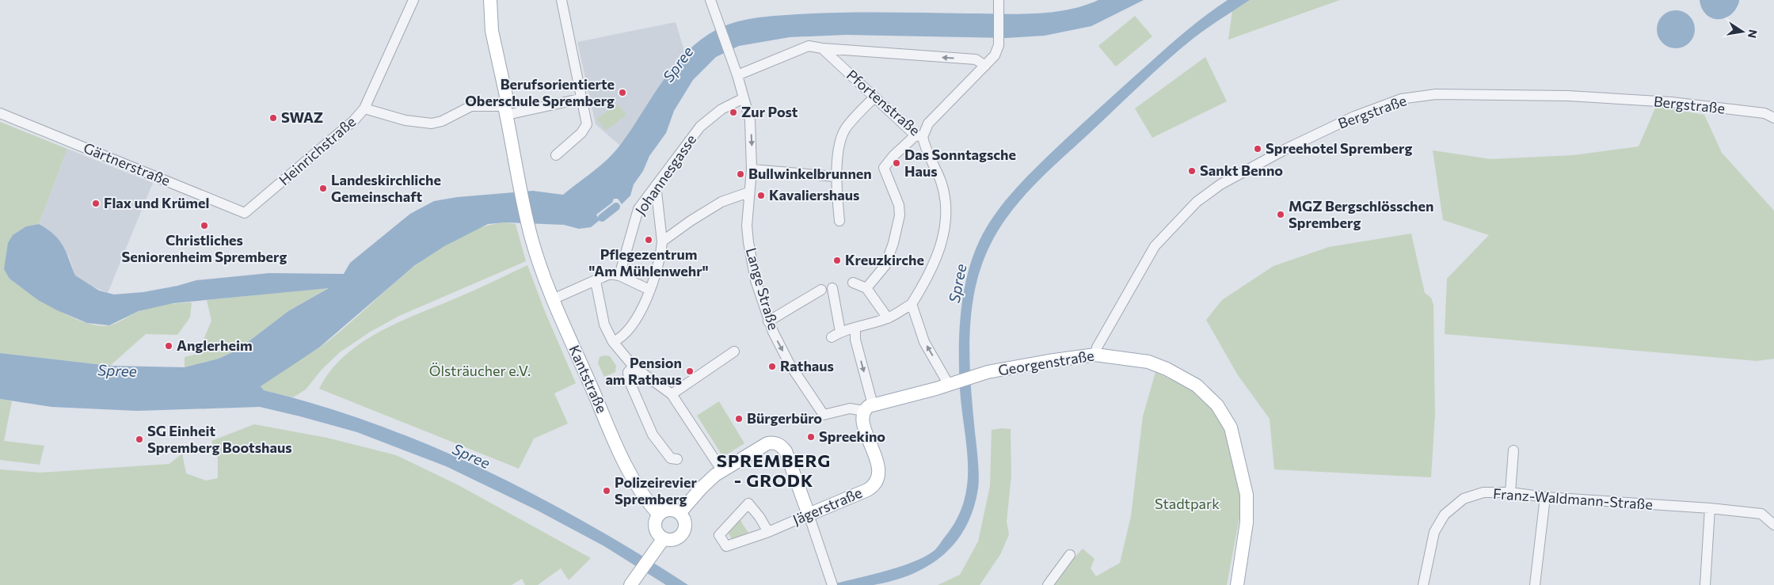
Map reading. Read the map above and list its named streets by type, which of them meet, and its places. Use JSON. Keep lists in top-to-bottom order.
{
  "streets": {
    "main road": ["Georgenstraße", "Kantstraße", "Jägerstraße"],
    "street": [
      "Pfortenstraße",
      "Bergstraße",
      "Heinrichstraße",
      "Gärtnerstraße",
      "Johannesgasse",
      "Lange Straße",
      "Franz-Waldmann-Straße"
    ]
  },
  "crossings": [
    ["Bergstraße", "Georgenstraße"],
    ["Heinrichstraße", "Gärtnerstraße"],
    ["Johannesgasse", "Lange Straße"],
    ["Lange Straße", "Georgenstraße"],
    ["Lange Straße", "Jägerstraße"],
    ["Georgenstraße", "Jägerstraße"]
  ],
  "districts": ["SPREMBERG - GRODK"],
  "water": ["Spree"],
  "parks": ["Ölsträucher e.V.", "Stadtpark"],
  "places": [
    "Berufsorientierte Oberschule Spremberg",
    "Zur Post",
    "SWAZ",
    "Spreehotel Spremberg",
    "Das Sonntagsche Haus",
    "Sankt Benno",
    "Bullwinkelbrunnen",
    "Landeskirchliche Gemeinschaft",
    "Kavaliershaus",
    "Flax und Krümel",
    "MGZ Bergschlösschen Spremberg",
    "Christliches Seniorenheim Spremberg",
    "Pflegezentrum \"Am Mühlenwehr\"",
    "Kreuzkirche",
    "Anglerheim",
    "Rathaus",
    "Pension am Rathaus",
    "Bürgerbüro",
    "Spreekino",
    "SG Einheit Spremberg Bootshaus",
    "Polizeirevier Spremberg"
  ],
  "north": "right"
}
